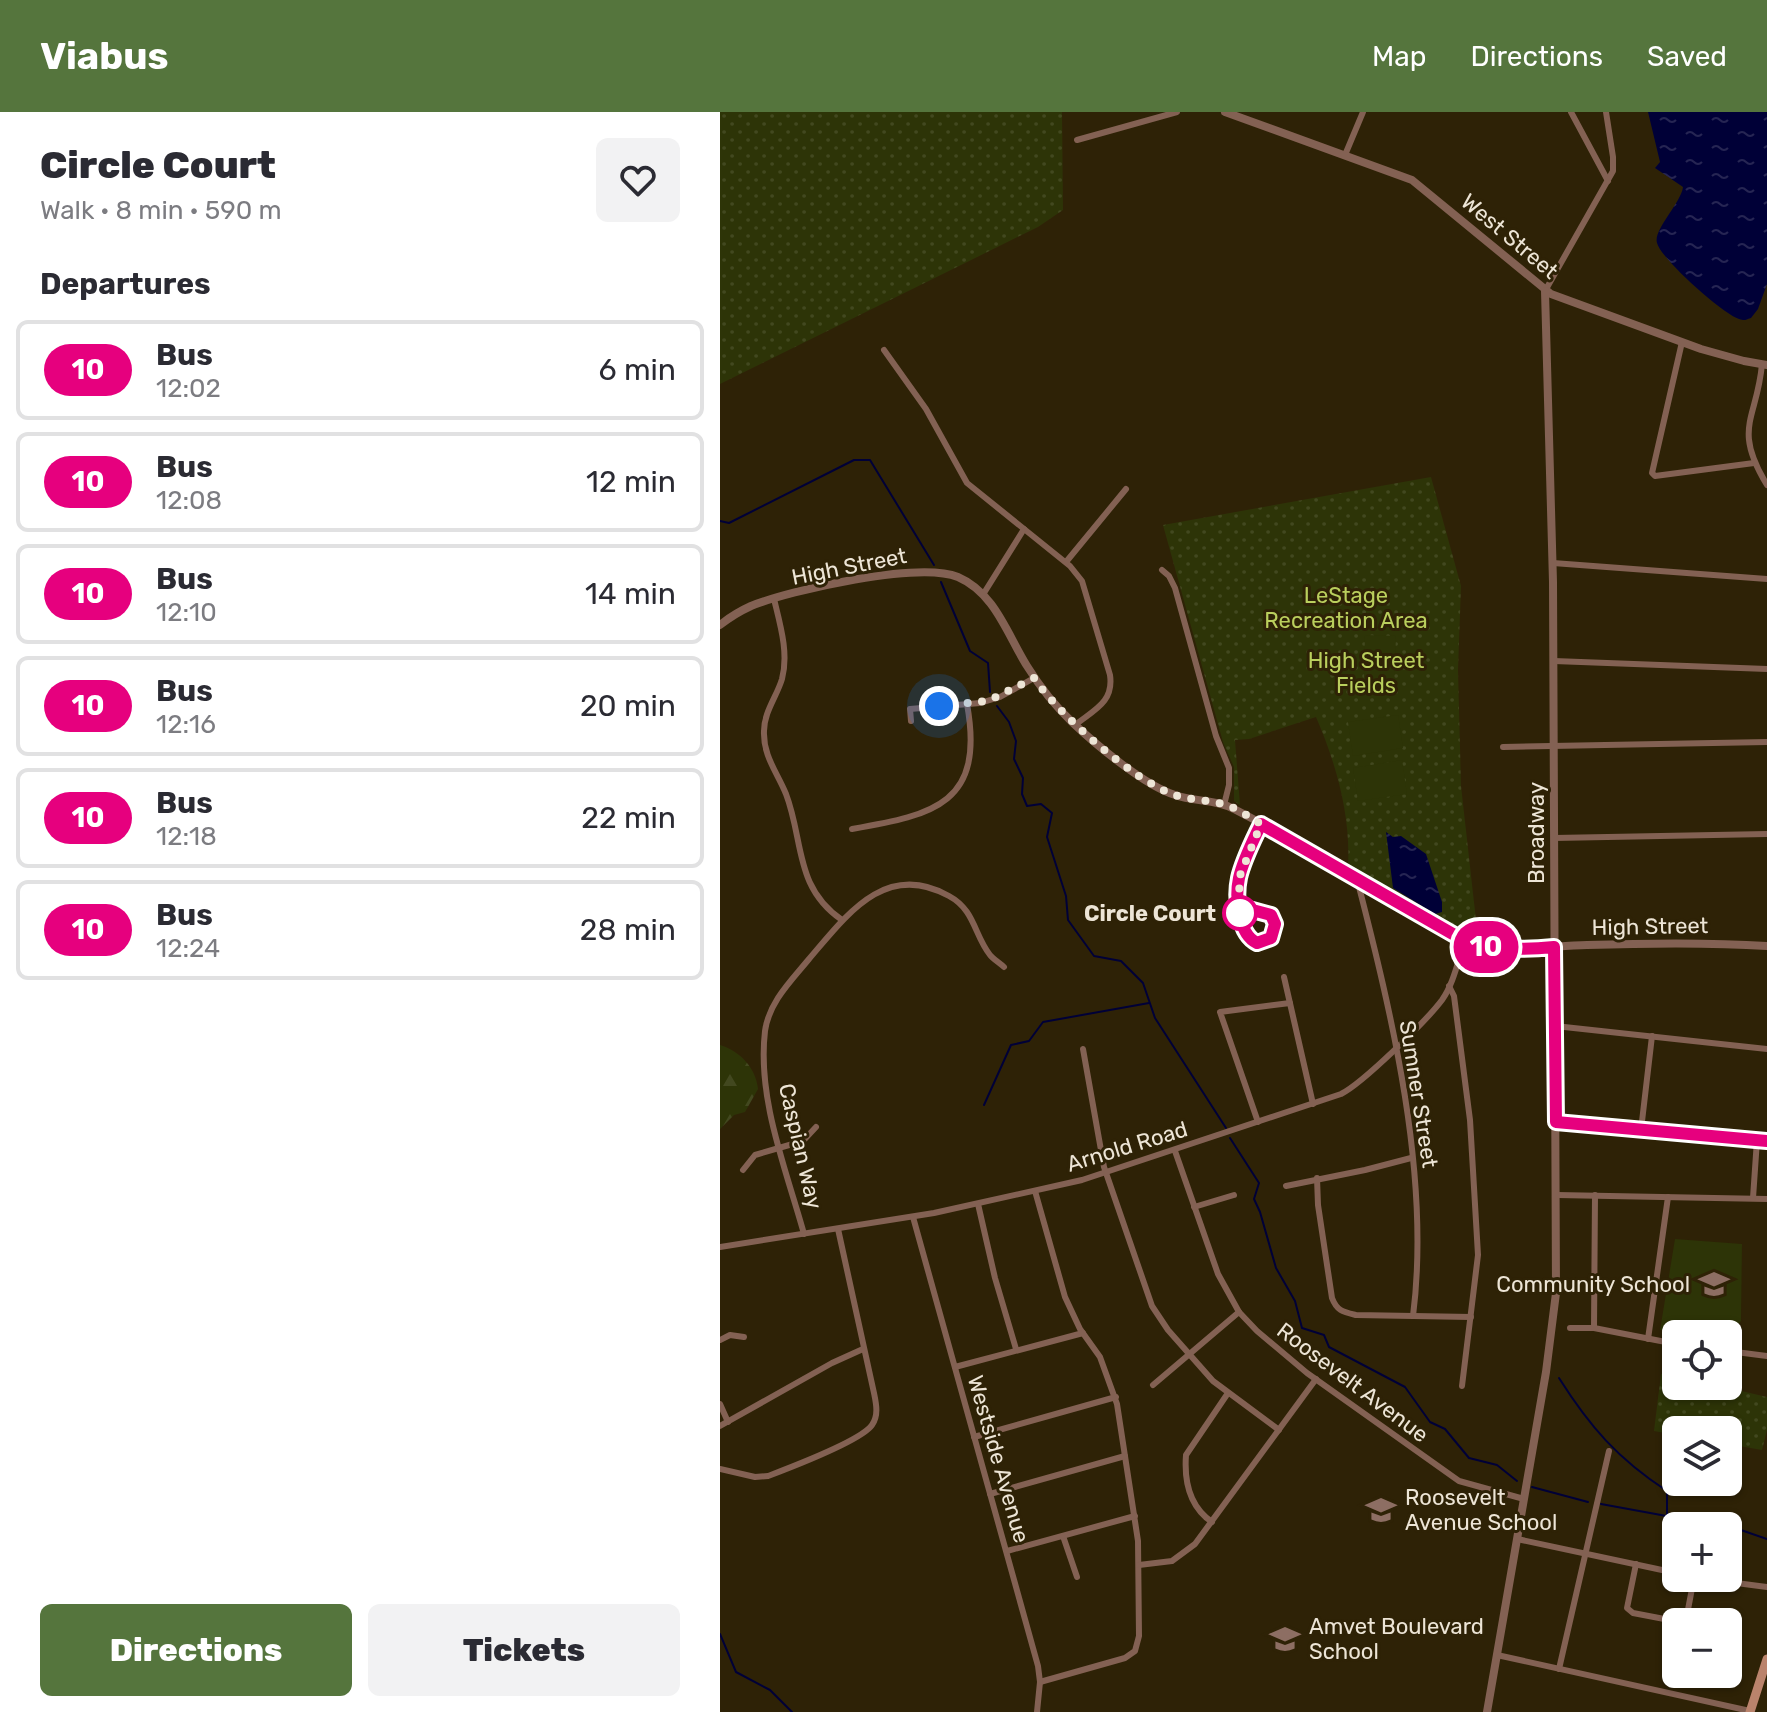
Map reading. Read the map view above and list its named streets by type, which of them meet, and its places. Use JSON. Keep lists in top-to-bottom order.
{
  "streets": {
    "street": [
      "West Street",
      "High Street",
      "Broadway",
      "Sumner Street",
      "Caspian Way",
      "Arnold Road",
      "Roosevelt Avenue",
      "Westside Avenue"
    ]
  },
  "crossings": [
    ["West Street", "Broadway"],
    ["High Street", "Broadway"],
    ["High Street", "Sumner Street"],
    ["High Street", "Arnold Road"],
    ["Broadway", "Roosevelt Avenue"],
    ["Sumner Street", "Arnold Road"],
    ["Caspian Way", "Arnold Road"],
    ["Arnold Road", "Roosevelt Avenue"],
    ["Arnold Road", "Westside Avenue"]
  ],
  "parks": ["LeStage Recreation Area", "High Street Fields"],
  "places": {
    "other": ["Circle Court"],
    "school or university": ["Community School", "Roosevelt Avenue School", "Amvet Boulevard School"]
  },
  "lines": ["bus line 10"],
  "page": {
    "header": "Viabus",
    "nav": ["Map", "Directions", "Saved"],
    "heading": [
      ["Circle Court", "Walk · 8 min · 590 m"],
      "Departures"
    ],
    "on_map": "10",
    "list": [
      {
        "mark": "10",
        "name": "Bus",
        "note": "12:02",
        "value": "6 min"
      },
      {
        "mark": "10",
        "name": "Bus",
        "note": "12:08",
        "value": "12 min"
      },
      {
        "mark": "10",
        "name": "Bus",
        "note": "12:10",
        "value": "14 min"
      },
      {
        "mark": "10",
        "name": "Bus",
        "note": "12:16",
        "value": "20 min"
      },
      {
        "mark": "10",
        "name": "Bus",
        "note": "12:18",
        "value": "22 min"
      },
      {
        "mark": "10",
        "name": "Bus",
        "note": "12:24",
        "value": "28 min"
      }
    ],
    "map_buttons": ["+", "−"],
    "buttons": ["Directions", "Tickets"]
  }
}
